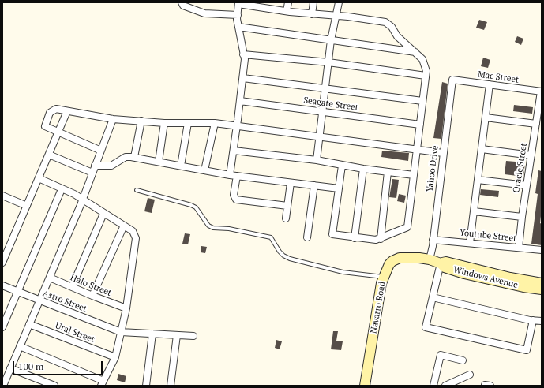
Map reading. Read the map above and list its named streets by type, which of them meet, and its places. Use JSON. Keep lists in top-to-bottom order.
{
  "streets": {
    "street": [
      "Mac Street",
      "Seagate Street",
      "Oracle Street",
      "Yahoo Drive",
      "Youtube Street",
      "Windows Avenue",
      "Halo Street",
      "Astro Street",
      "Navarro Road",
      "Ural Street"
    ]
  },
  "crossings": [
    ["Mac Street", "Oracle Street"],
    ["Mac Street", "Yahoo Drive"],
    ["Oracle Street", "Youtube Street"],
    ["Yahoo Drive", "Youtube Street"],
    ["Yahoo Drive", "Navarro Road"],
    ["Windows Avenue", "Navarro Road"]
  ],
  "scale_bar": "100 m"
}
